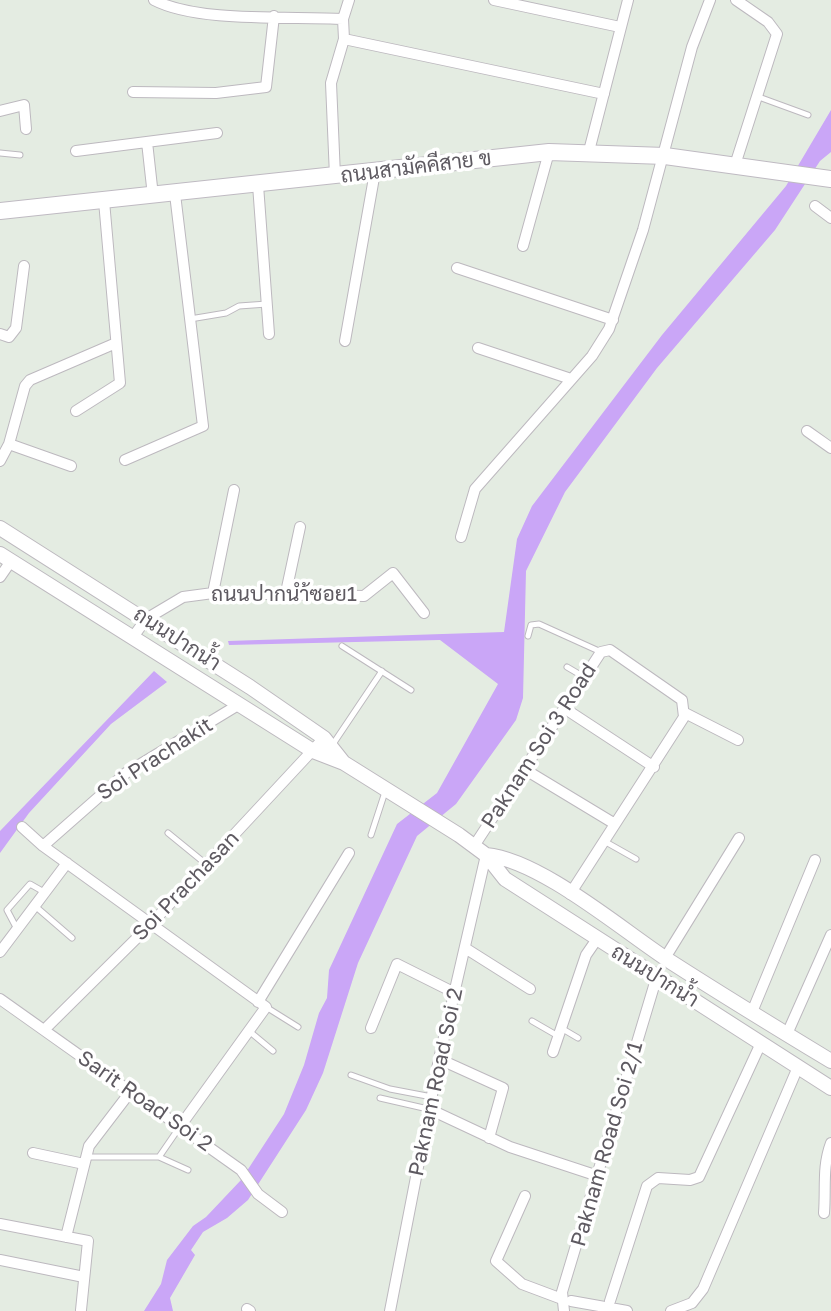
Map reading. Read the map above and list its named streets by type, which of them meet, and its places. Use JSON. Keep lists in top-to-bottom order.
{
  "streets": {
    "main road": ["ถนนสามัคคีสาย ข"],
    "street": [
      "ถนนปากนำ้ซอย1",
      "ถนนปากน้ำ",
      "Paknam Soi 3 Road",
      "Soi Prachakit",
      "Soi Prachasan",
      "Paknam Road Soi 2",
      "Sarit Road Soi 2",
      "Paknam Road Soi 2/1"
    ]
  },
  "crossings": [
    ["ถนนปากนำ้ซอย1", "ถนนปากน้ำ"],
    ["ถนนปากน้ำ", "Paknam Soi 3 Road"],
    ["ถนนปากน้ำ", "Soi Prachakit"],
    ["ถนนปากน้ำ", "Soi Prachasan"],
    ["ถนนปากน้ำ", "Paknam Road Soi 2"],
    ["ถนนปากน้ำ", "Paknam Road Soi 2/1"],
    ["Paknam Soi 3 Road", "Paknam Road Soi 2"],
    ["Soi Prachasan", "Sarit Road Soi 2"]
  ]
}
